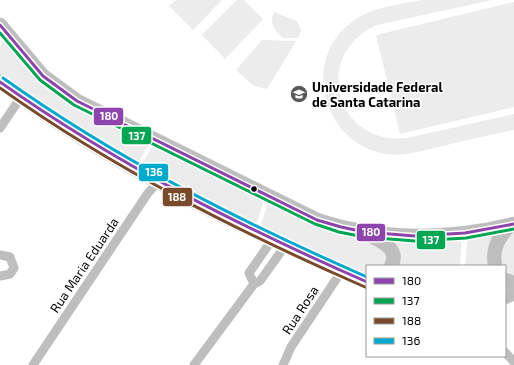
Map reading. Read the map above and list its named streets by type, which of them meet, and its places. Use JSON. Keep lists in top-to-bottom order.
{
  "streets": {
    "street": ["Rua Maria Eduarda", "Rua Rosa"]
  },
  "places": {
    "school or university": ["Universidade Federal de Santa Catarina"]
  },
  "lines": [
    "transit line 180",
    "transit line 137",
    "transit line 136",
    "transit line 188"
  ],
  "legend": [
    "180",
    "137",
    "188",
    "136"
  ]
}
